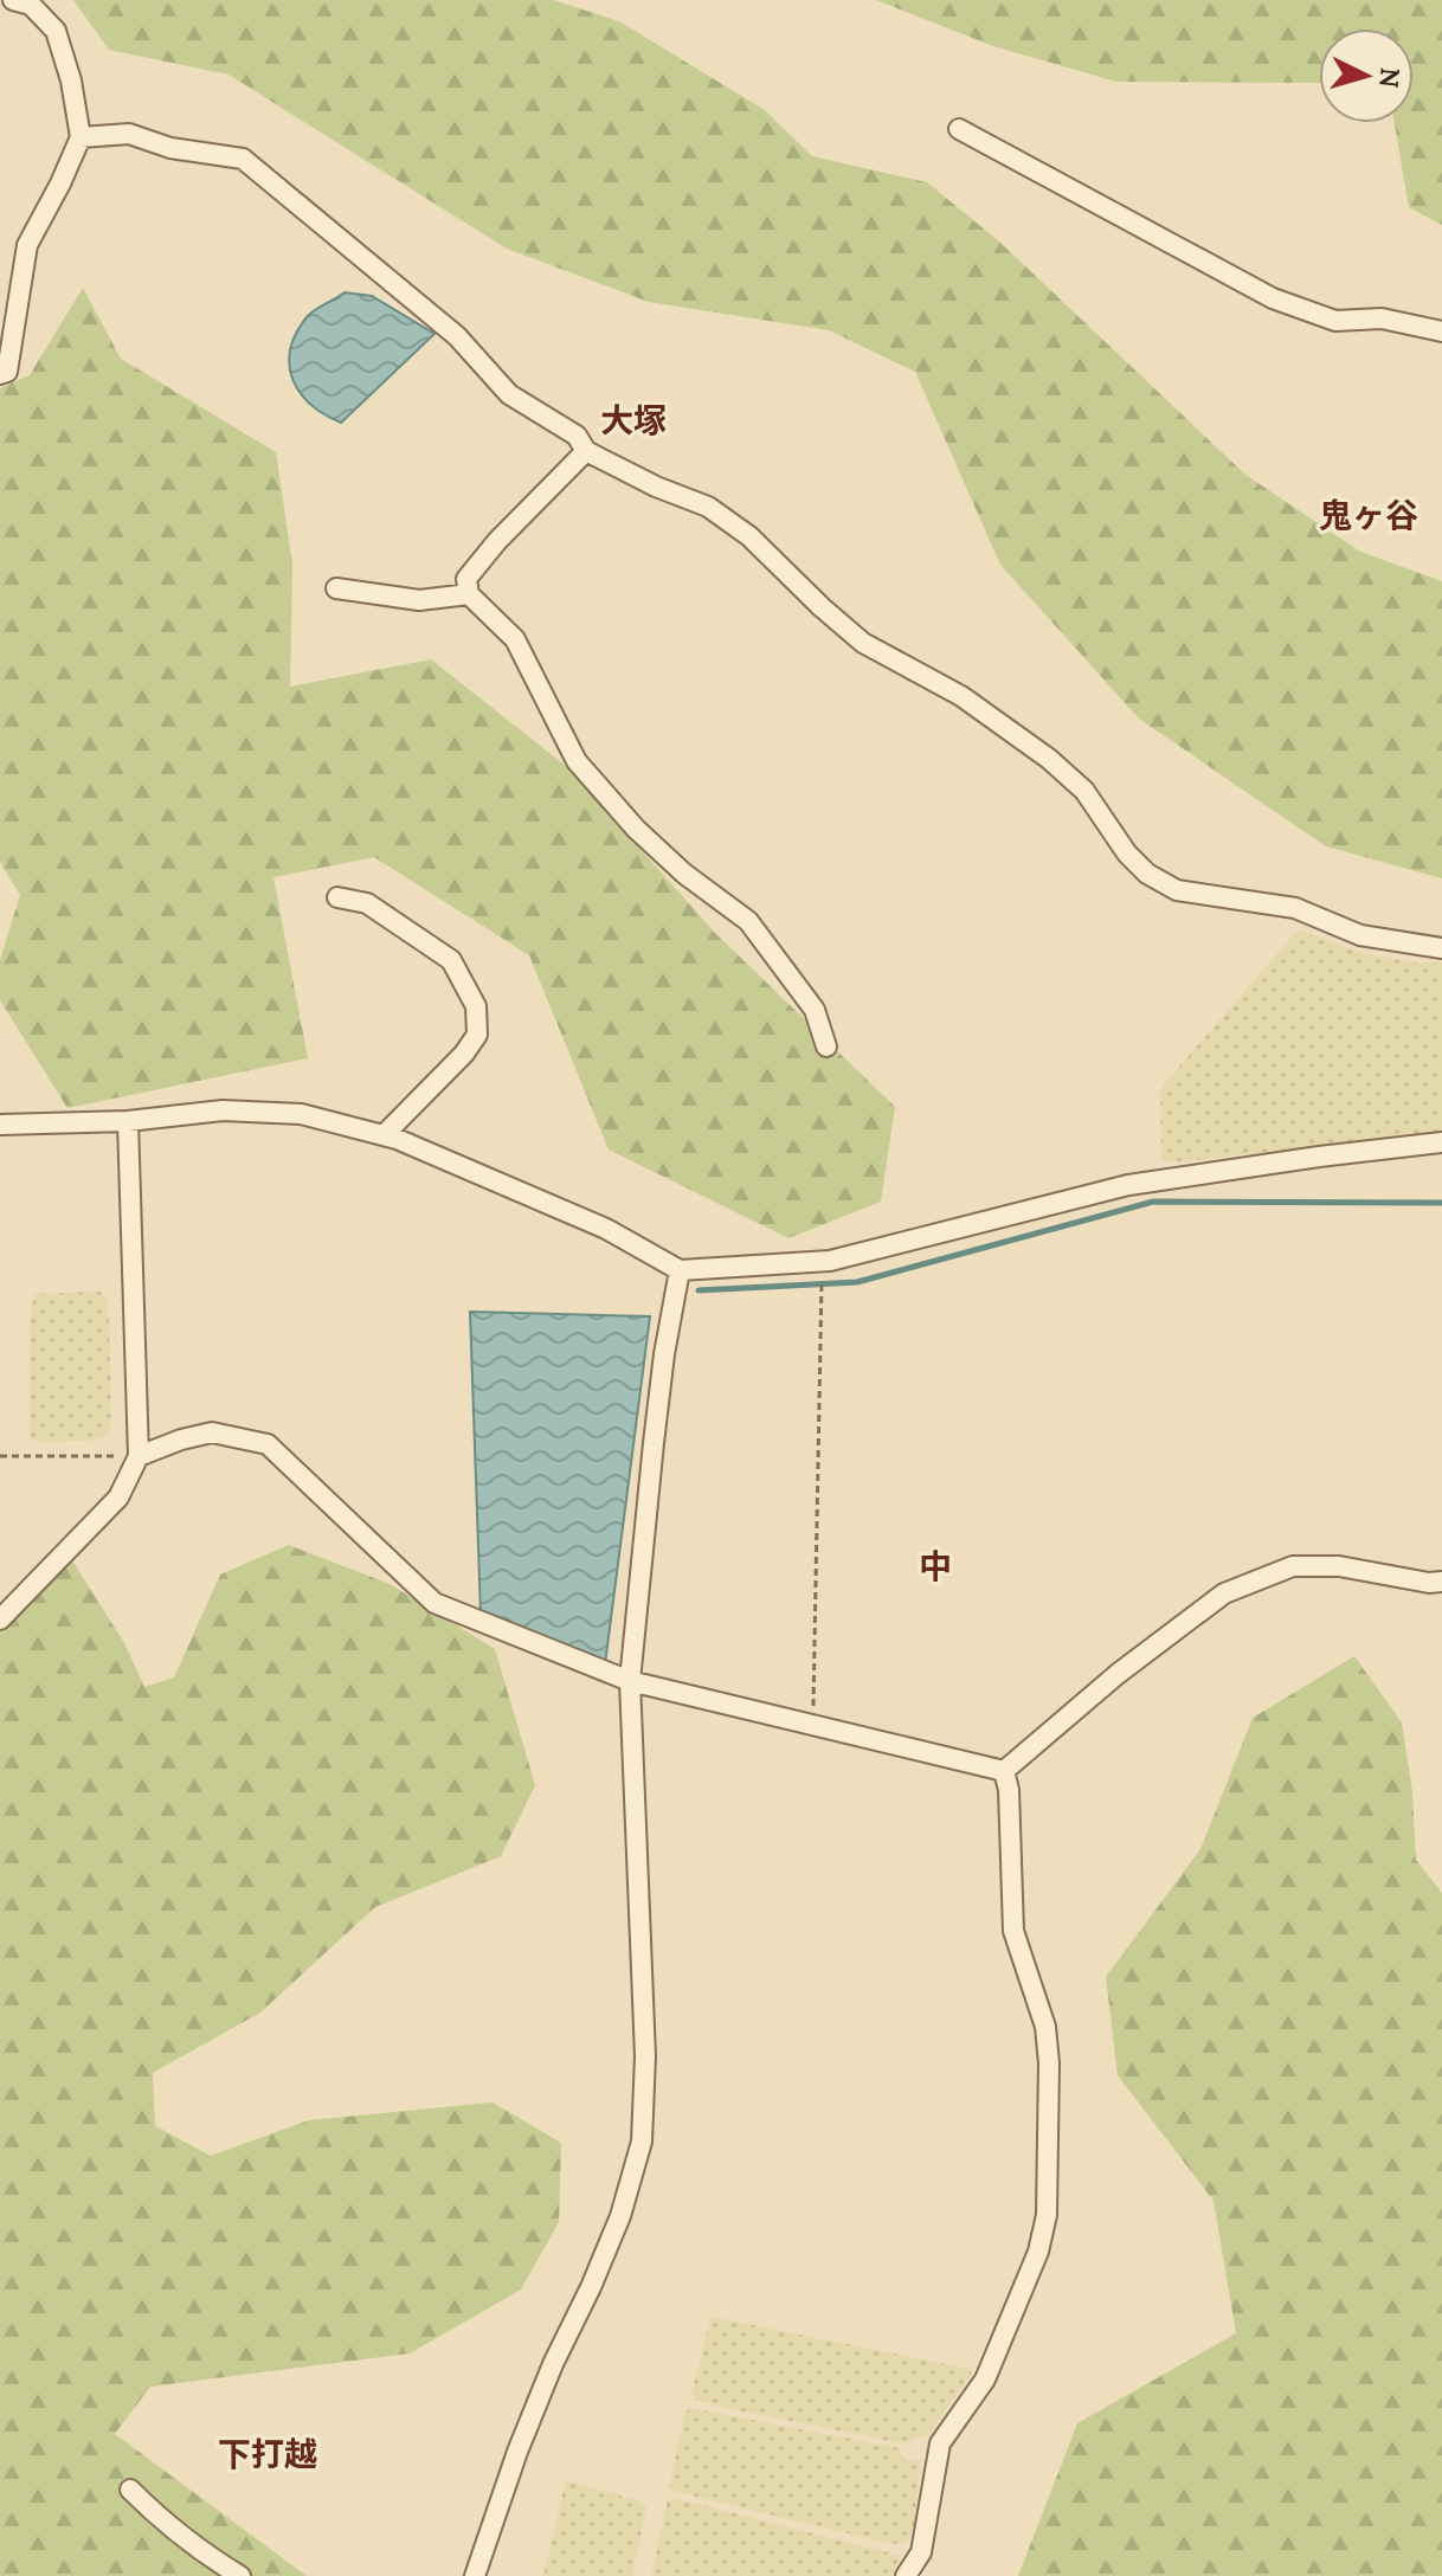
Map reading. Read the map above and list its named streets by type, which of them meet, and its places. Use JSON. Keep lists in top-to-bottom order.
{
  "districts": [
    "大塚",
    "鬼ヶ谷",
    "中",
    "下打越"
  ],
  "north": "right"
}
